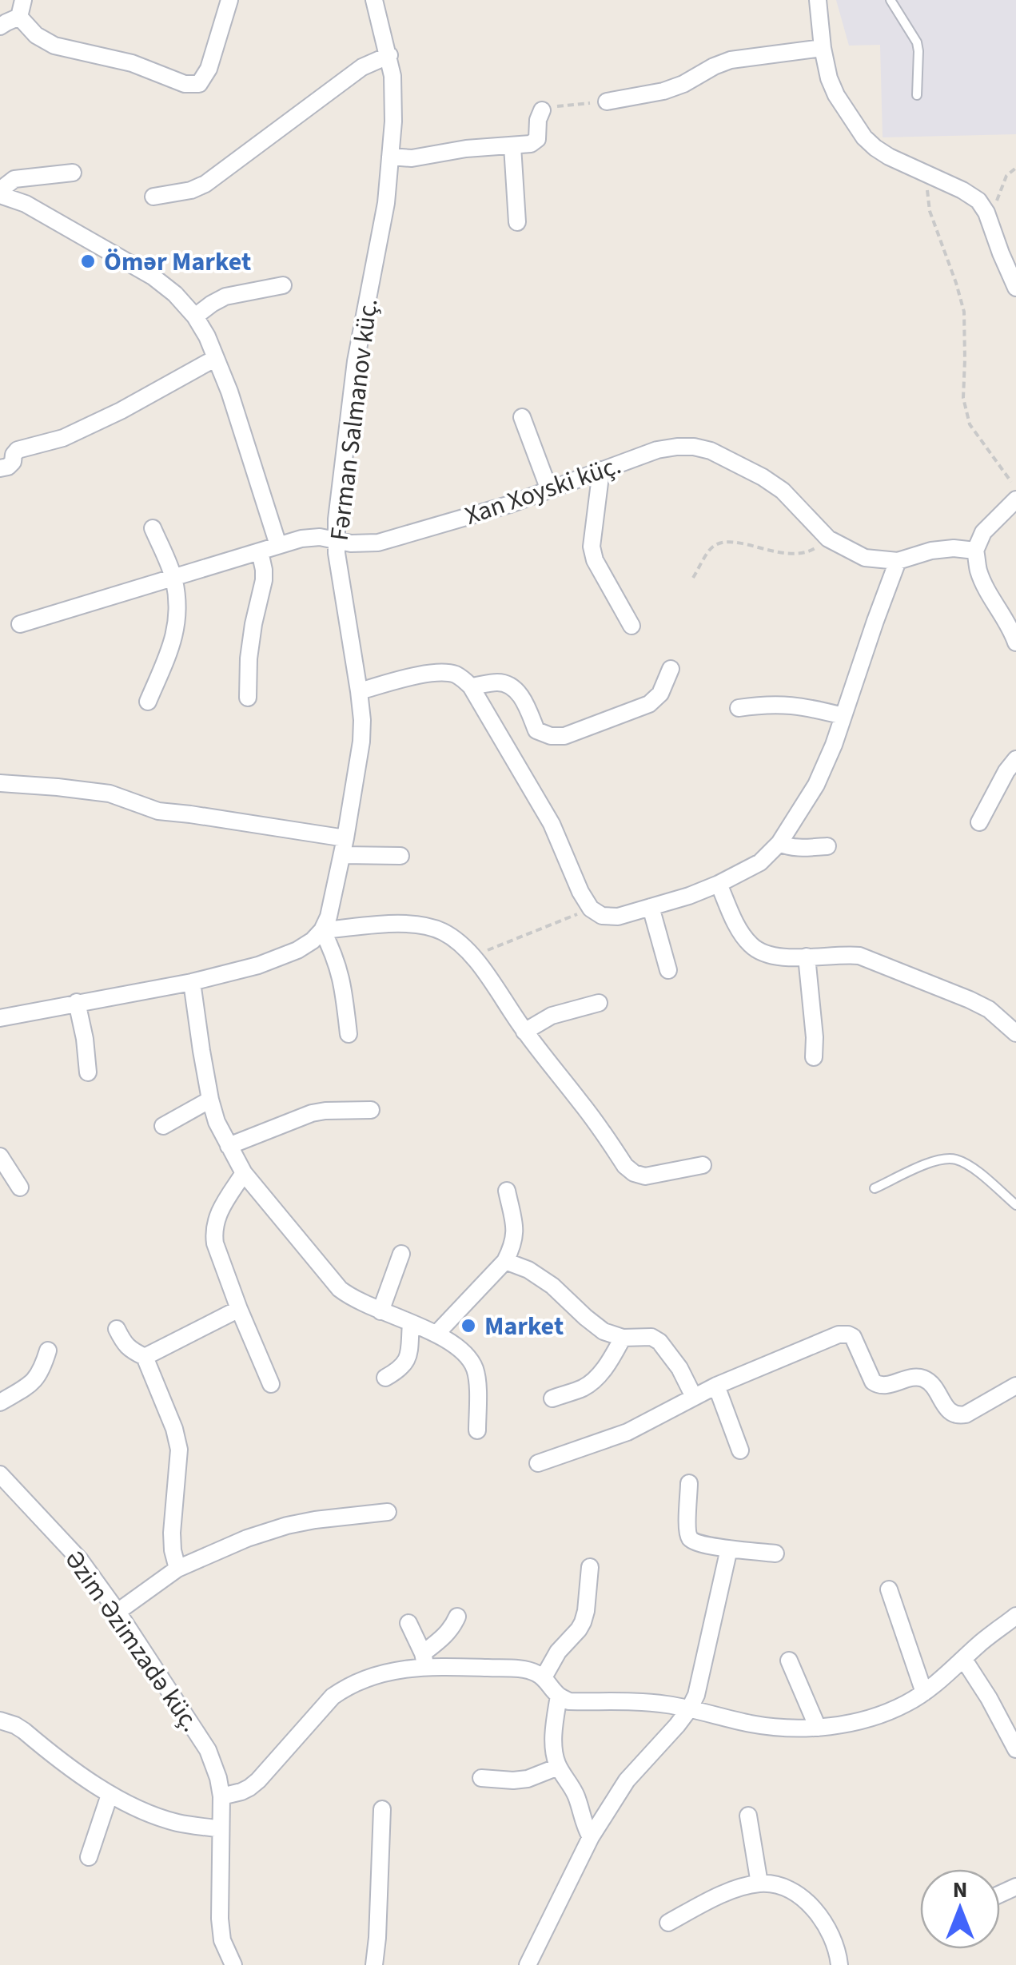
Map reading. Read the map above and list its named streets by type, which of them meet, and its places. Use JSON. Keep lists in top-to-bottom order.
{
  "streets": {
    "street": ["Fərman Salmanov küç.", "Xan Xoyski küç.", "Əzim Əzimzadə küç."]
  },
  "crossings": [
    ["Fərman Salmanov küç.", "Xan Xoyski küç."]
  ],
  "places": ["Ömər Market", "Market"],
  "north": "top"
}
